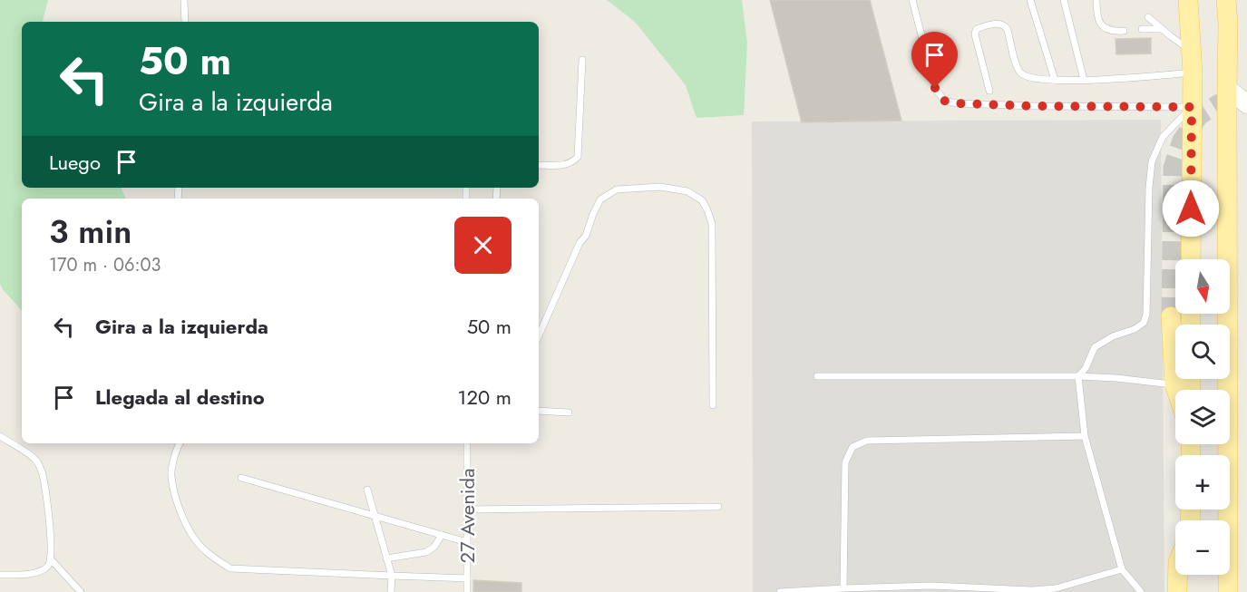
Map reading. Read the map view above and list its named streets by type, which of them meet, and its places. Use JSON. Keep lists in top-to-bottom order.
{
  "streets": {
    "lane": ["27 Avenida"]
  },
  "north": "bottom",
  "page": {
    "turn": ["50 m", "Gira a la izquierda"],
    "then": "Luego",
    "heading": ["3 min", "170 m · 06:03"],
    "map_buttons": ["+", "−"],
    "list": [
      {
        "name": "Gira a la izquierda",
        "value": "50 m"
      },
      {
        "name": "Llegada al destino",
        "value": "120 m"
      }
    ]
  }
}
